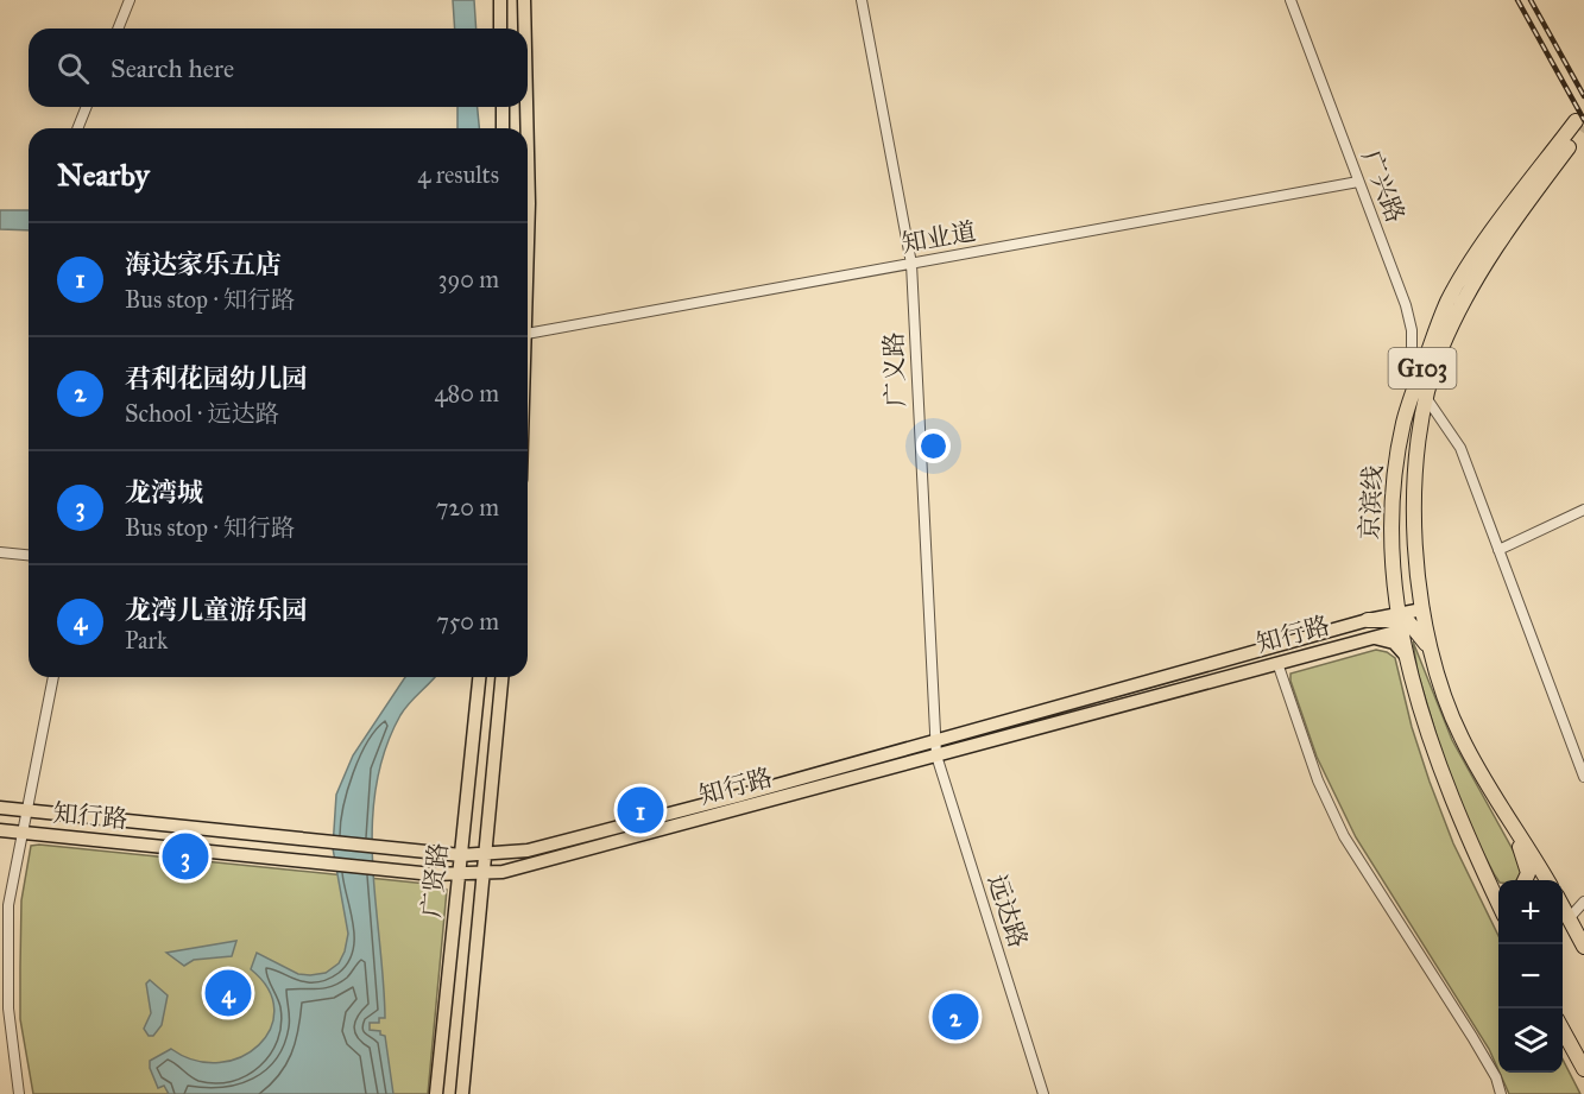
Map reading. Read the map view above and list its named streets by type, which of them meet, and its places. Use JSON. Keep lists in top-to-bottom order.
{
  "streets": {
    "highway": ["G103", "京滨线"],
    "main road": ["知行路", "广贤路"],
    "street": [
      "广兴路",
      "知业道",
      "广义路",
      "远达路"
    ]
  },
  "crossings": [
    ["广兴路", "知业道"],
    ["广兴路", "京滨线"],
    ["知业道", "广义路"],
    ["广义路", "知行路"],
    ["广义路", "远达路"],
    ["京滨线", "知行路"],
    ["知行路", "广贤路"],
    ["知行路", "远达路"]
  ],
  "page": {
    "search": "Search here",
    "heading": ["Nearby", "4 results"],
    "list": [
      {
        "mark": "1",
        "name": "海达家乐五店",
        "note": "Bus stop · 知行路",
        "value": "390 m"
      },
      {
        "mark": "2",
        "name": "君利花园幼儿园",
        "note": "School · 远达路",
        "value": "480 m"
      },
      {
        "mark": "3",
        "name": "龙湾城",
        "note": "Bus stop · 知行路",
        "value": "720 m"
      },
      {
        "mark": "4",
        "name": "龙湾儿童游乐园",
        "note": "Park",
        "value": "750 m"
      }
    ],
    "pins": [
      "1",
      "3",
      "4",
      "2"
    ],
    "map_buttons": ["+", "−"]
  }
}
